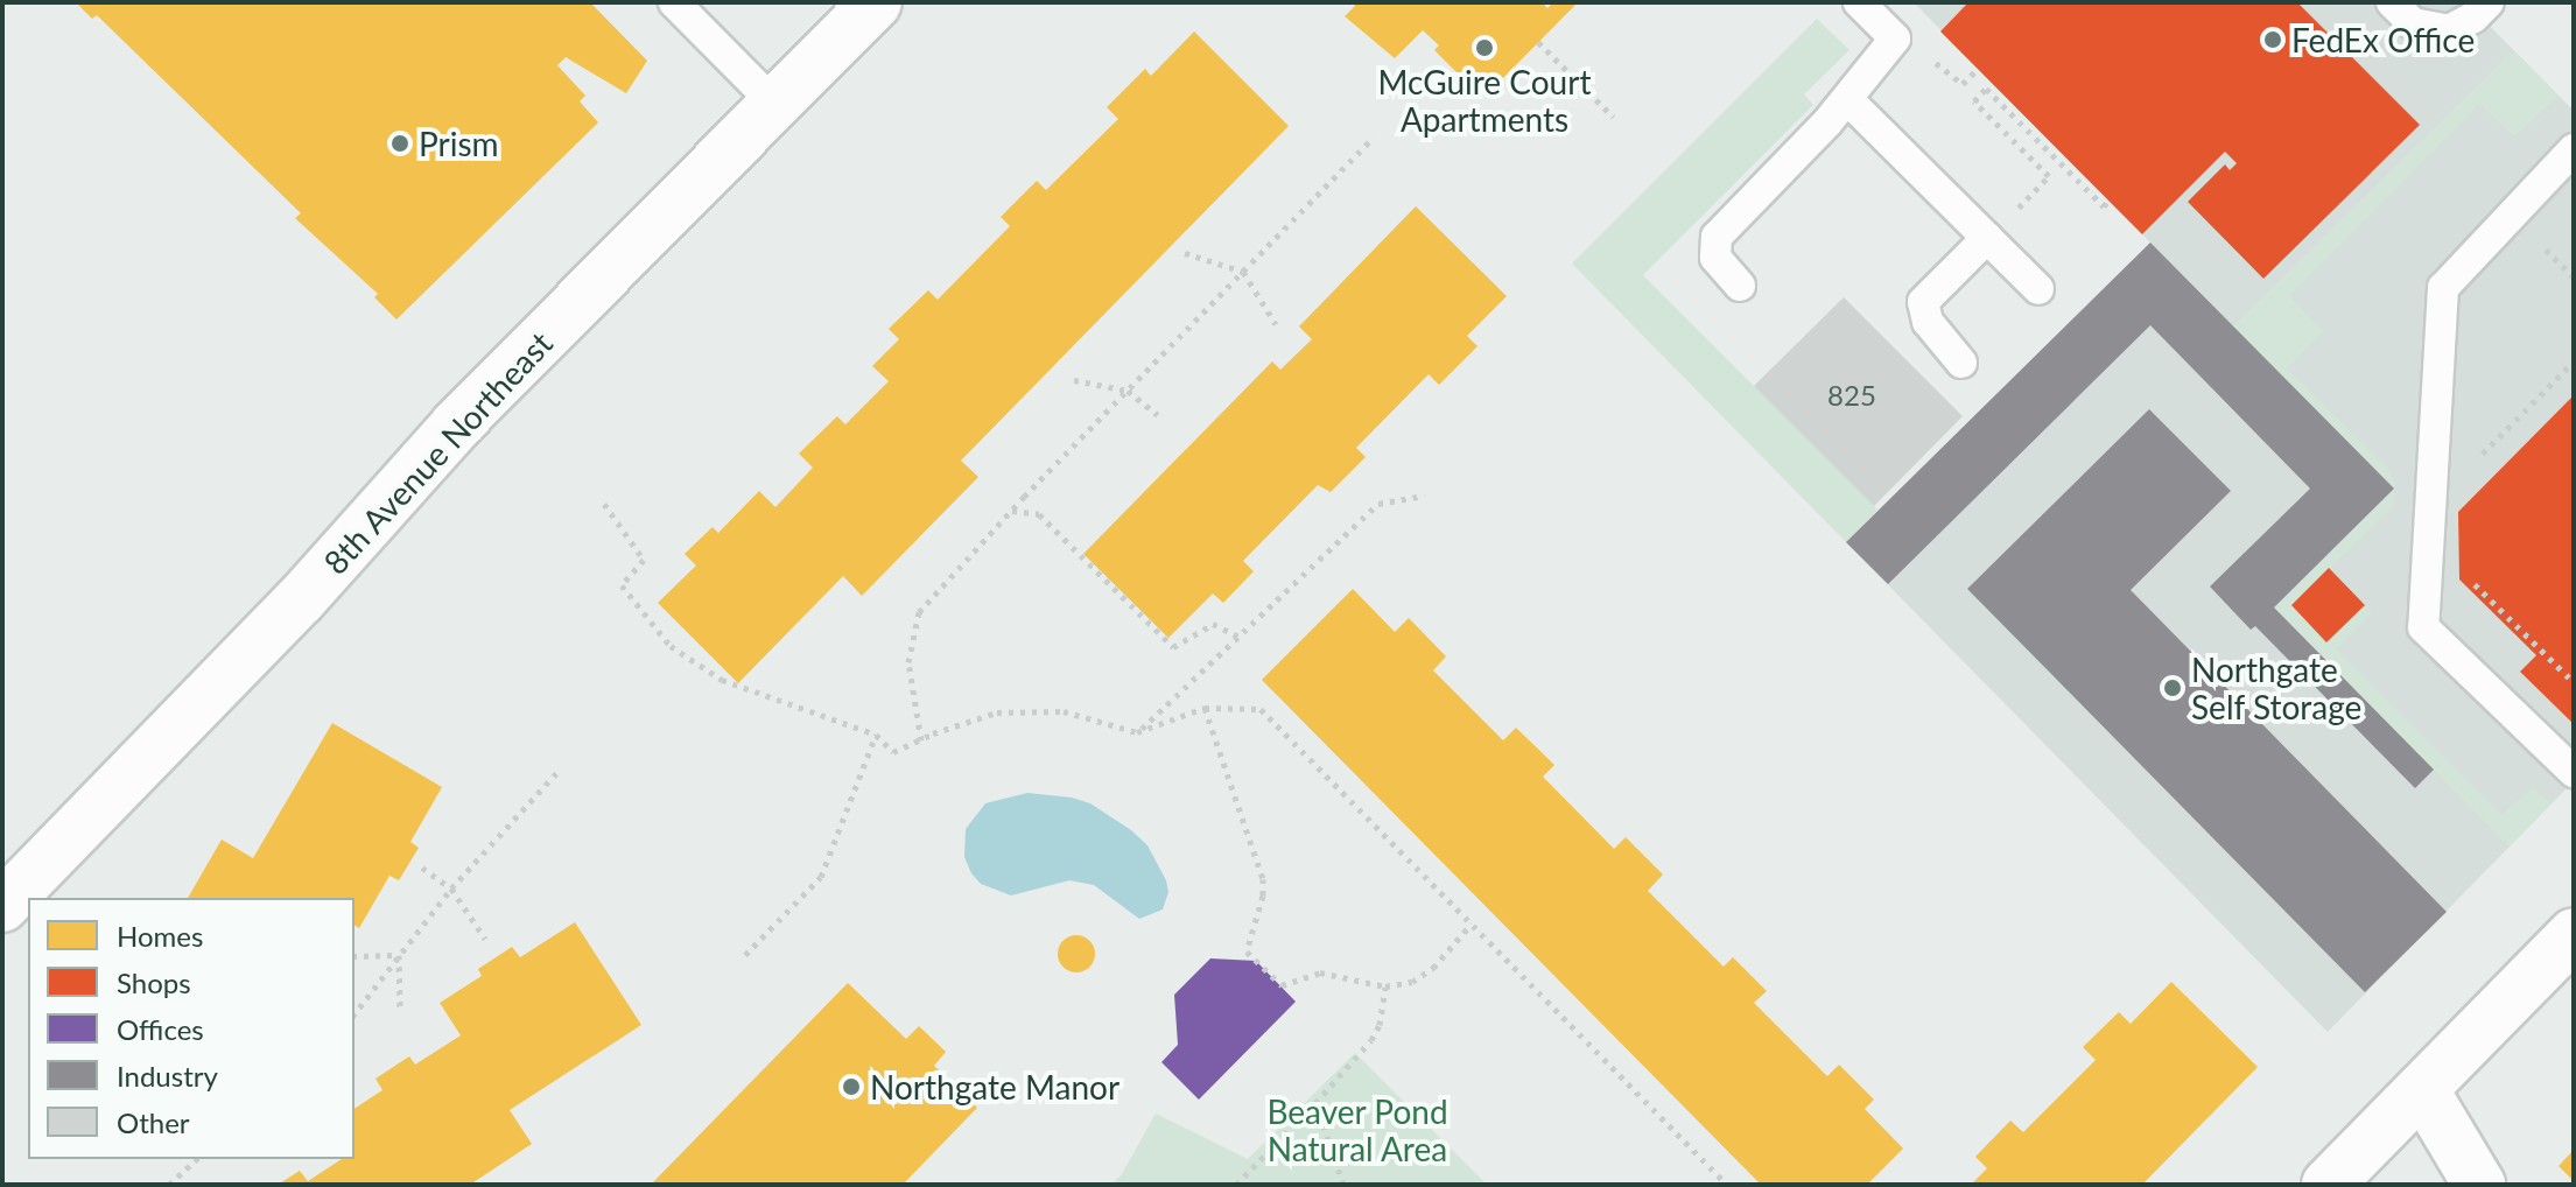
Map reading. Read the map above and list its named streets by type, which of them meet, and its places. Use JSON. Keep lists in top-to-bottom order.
{
  "streets": {
    "street": ["8th Avenue Northeast"]
  },
  "parks": ["Beaver Pond Natural Area"],
  "places": [
    "FedEx Office",
    "McGuire Court Apartments",
    "Prism",
    "Northgate Self Storage",
    "Northgate Manor"
  ],
  "house_numbers": ["825"],
  "legend": [
    "Homes",
    "Shops",
    "Offices",
    "Industry",
    "Other"
  ]
}
